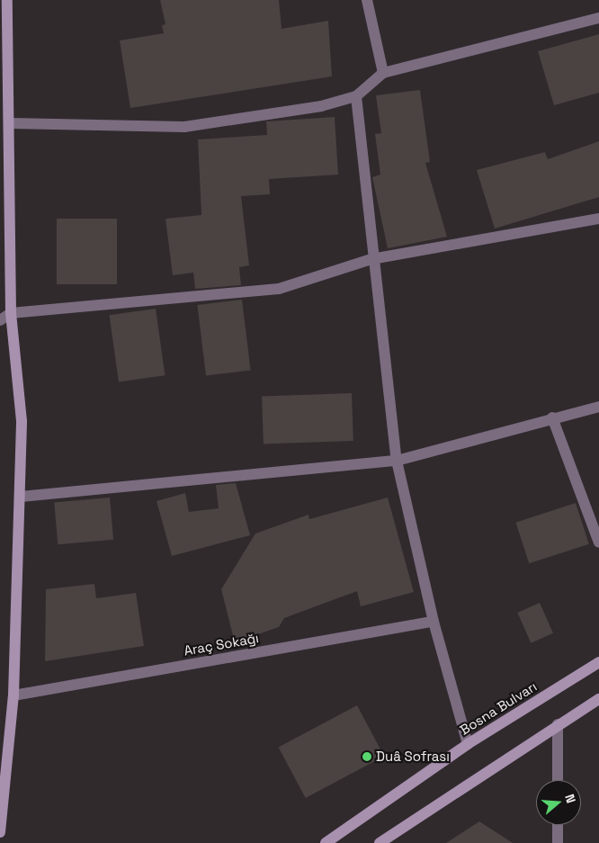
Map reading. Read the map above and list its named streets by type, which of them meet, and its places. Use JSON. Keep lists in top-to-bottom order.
{
  "streets": {
    "street": ["Araç Sokağı", "Bosna Bulvarı"]
  },
  "places": ["Duâ Sofrası"],
  "north": "right"
}
